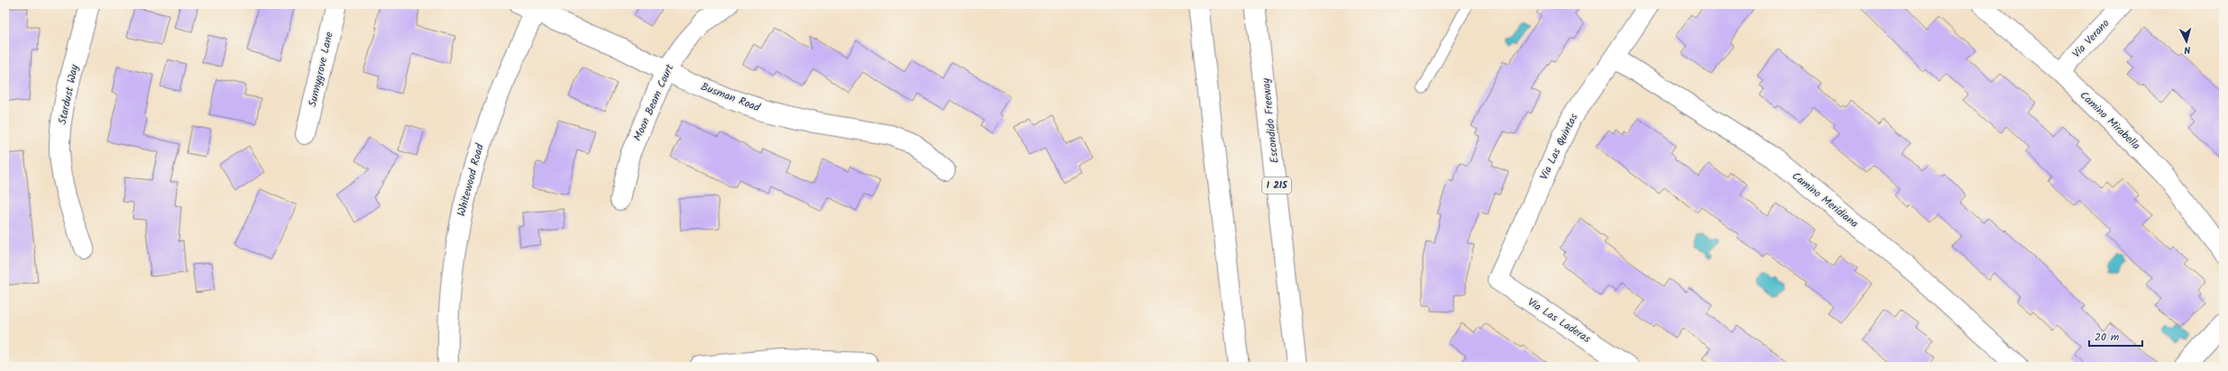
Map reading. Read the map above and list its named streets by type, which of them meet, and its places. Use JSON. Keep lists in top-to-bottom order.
{
  "streets": {
    "main road": [
      "Via Verano",
      "Sunnygrove Lane",
      "Stardust Way",
      "Busman Road",
      "Moon Beam Court",
      "Escondido Freeway",
      "Camino Mirabella",
      "Via Las Quintas",
      "Whitewood Road",
      "I 215",
      "Camino Meridiana",
      "Via Las Laderas"
    ]
  },
  "crossings": [
    ["Via Verano", "Camino Mirabella"],
    ["Busman Road", "Moon Beam Court"],
    ["Busman Road", "Whitewood Road"],
    ["Via Las Quintas", "Camino Meridiana"],
    ["Via Las Quintas", "Via Las Laderas"]
  ],
  "scale_bar": "20 m",
  "north": "bottom"
}
